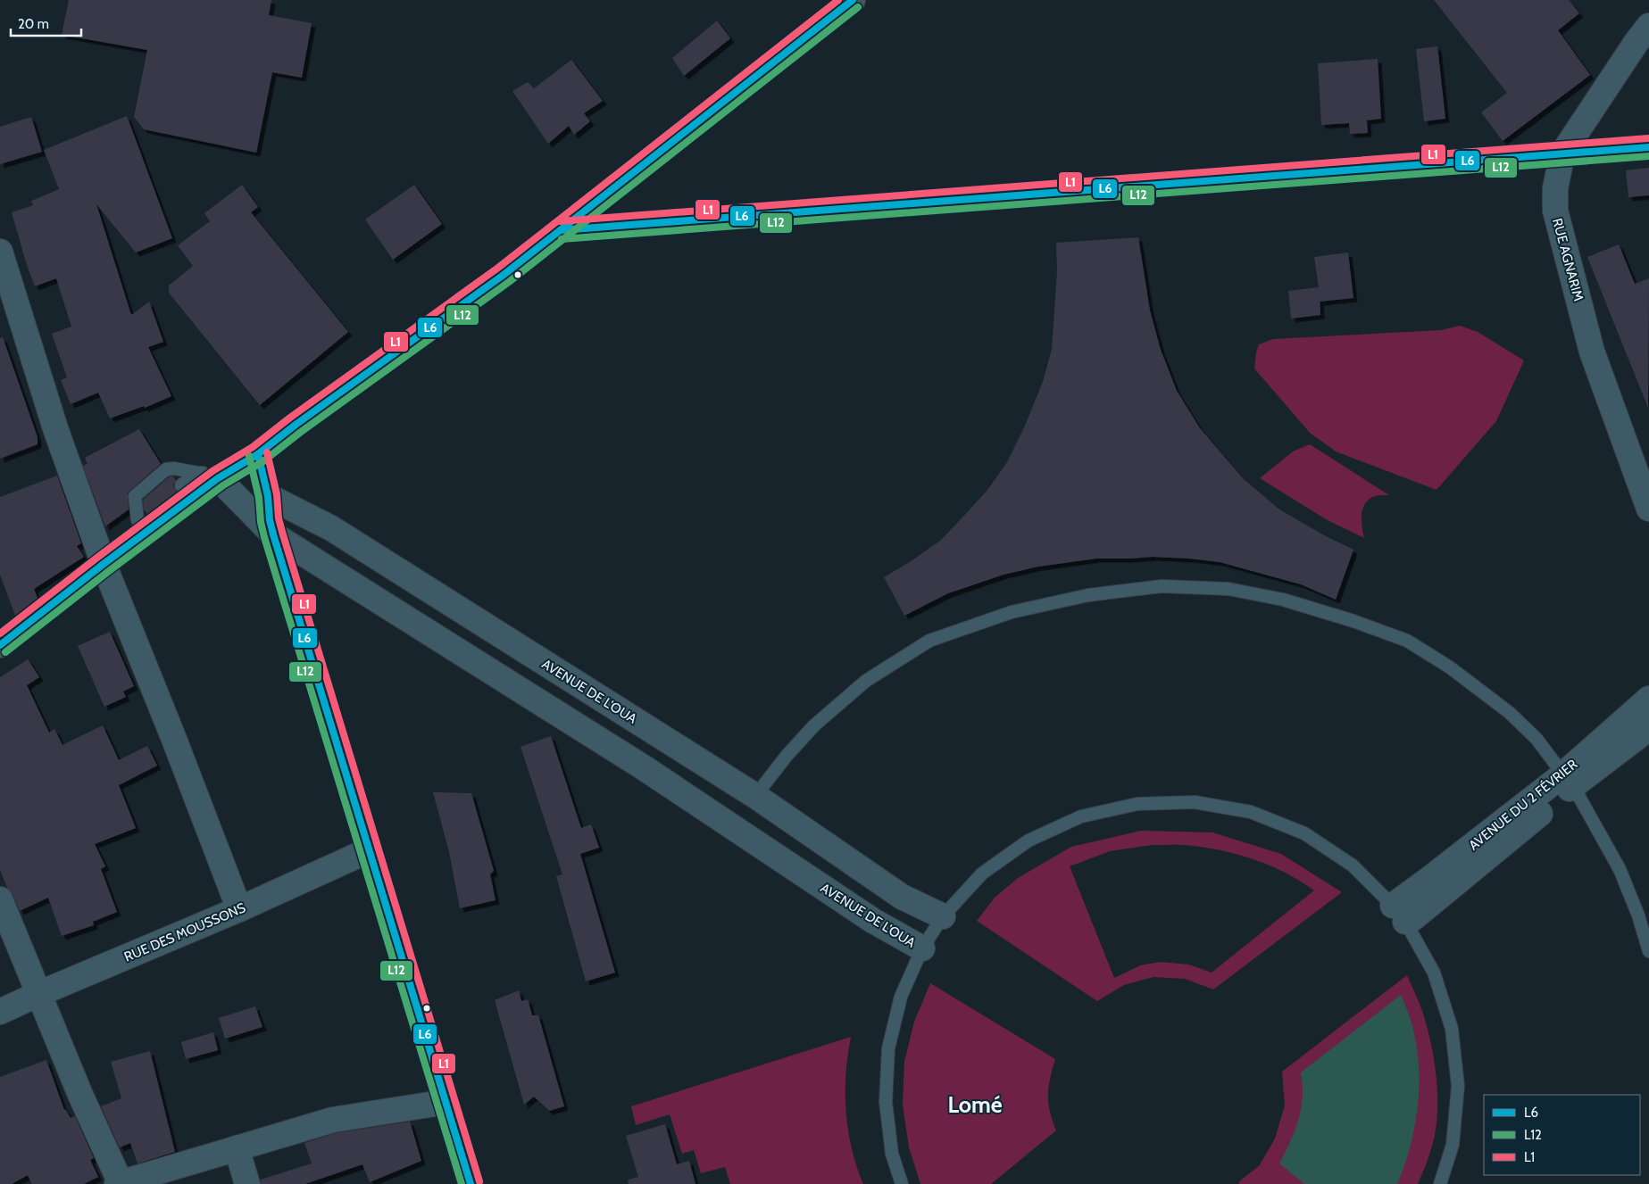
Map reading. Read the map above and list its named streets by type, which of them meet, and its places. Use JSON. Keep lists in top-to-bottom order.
{
  "streets": {
    "street": [
      "RUE AGNARIM",
      "AVENUE DE L'OUA",
      "AVENUE DU 2 FÉVRIER",
      "RUE DES MOUSSONS"
    ]
  },
  "districts": ["Lomé"],
  "lines": ["transit line L6", "transit line L1", "transit line L12"],
  "legend": ["L6", "L12", "L1"],
  "scale_bar": "20 m"
}
